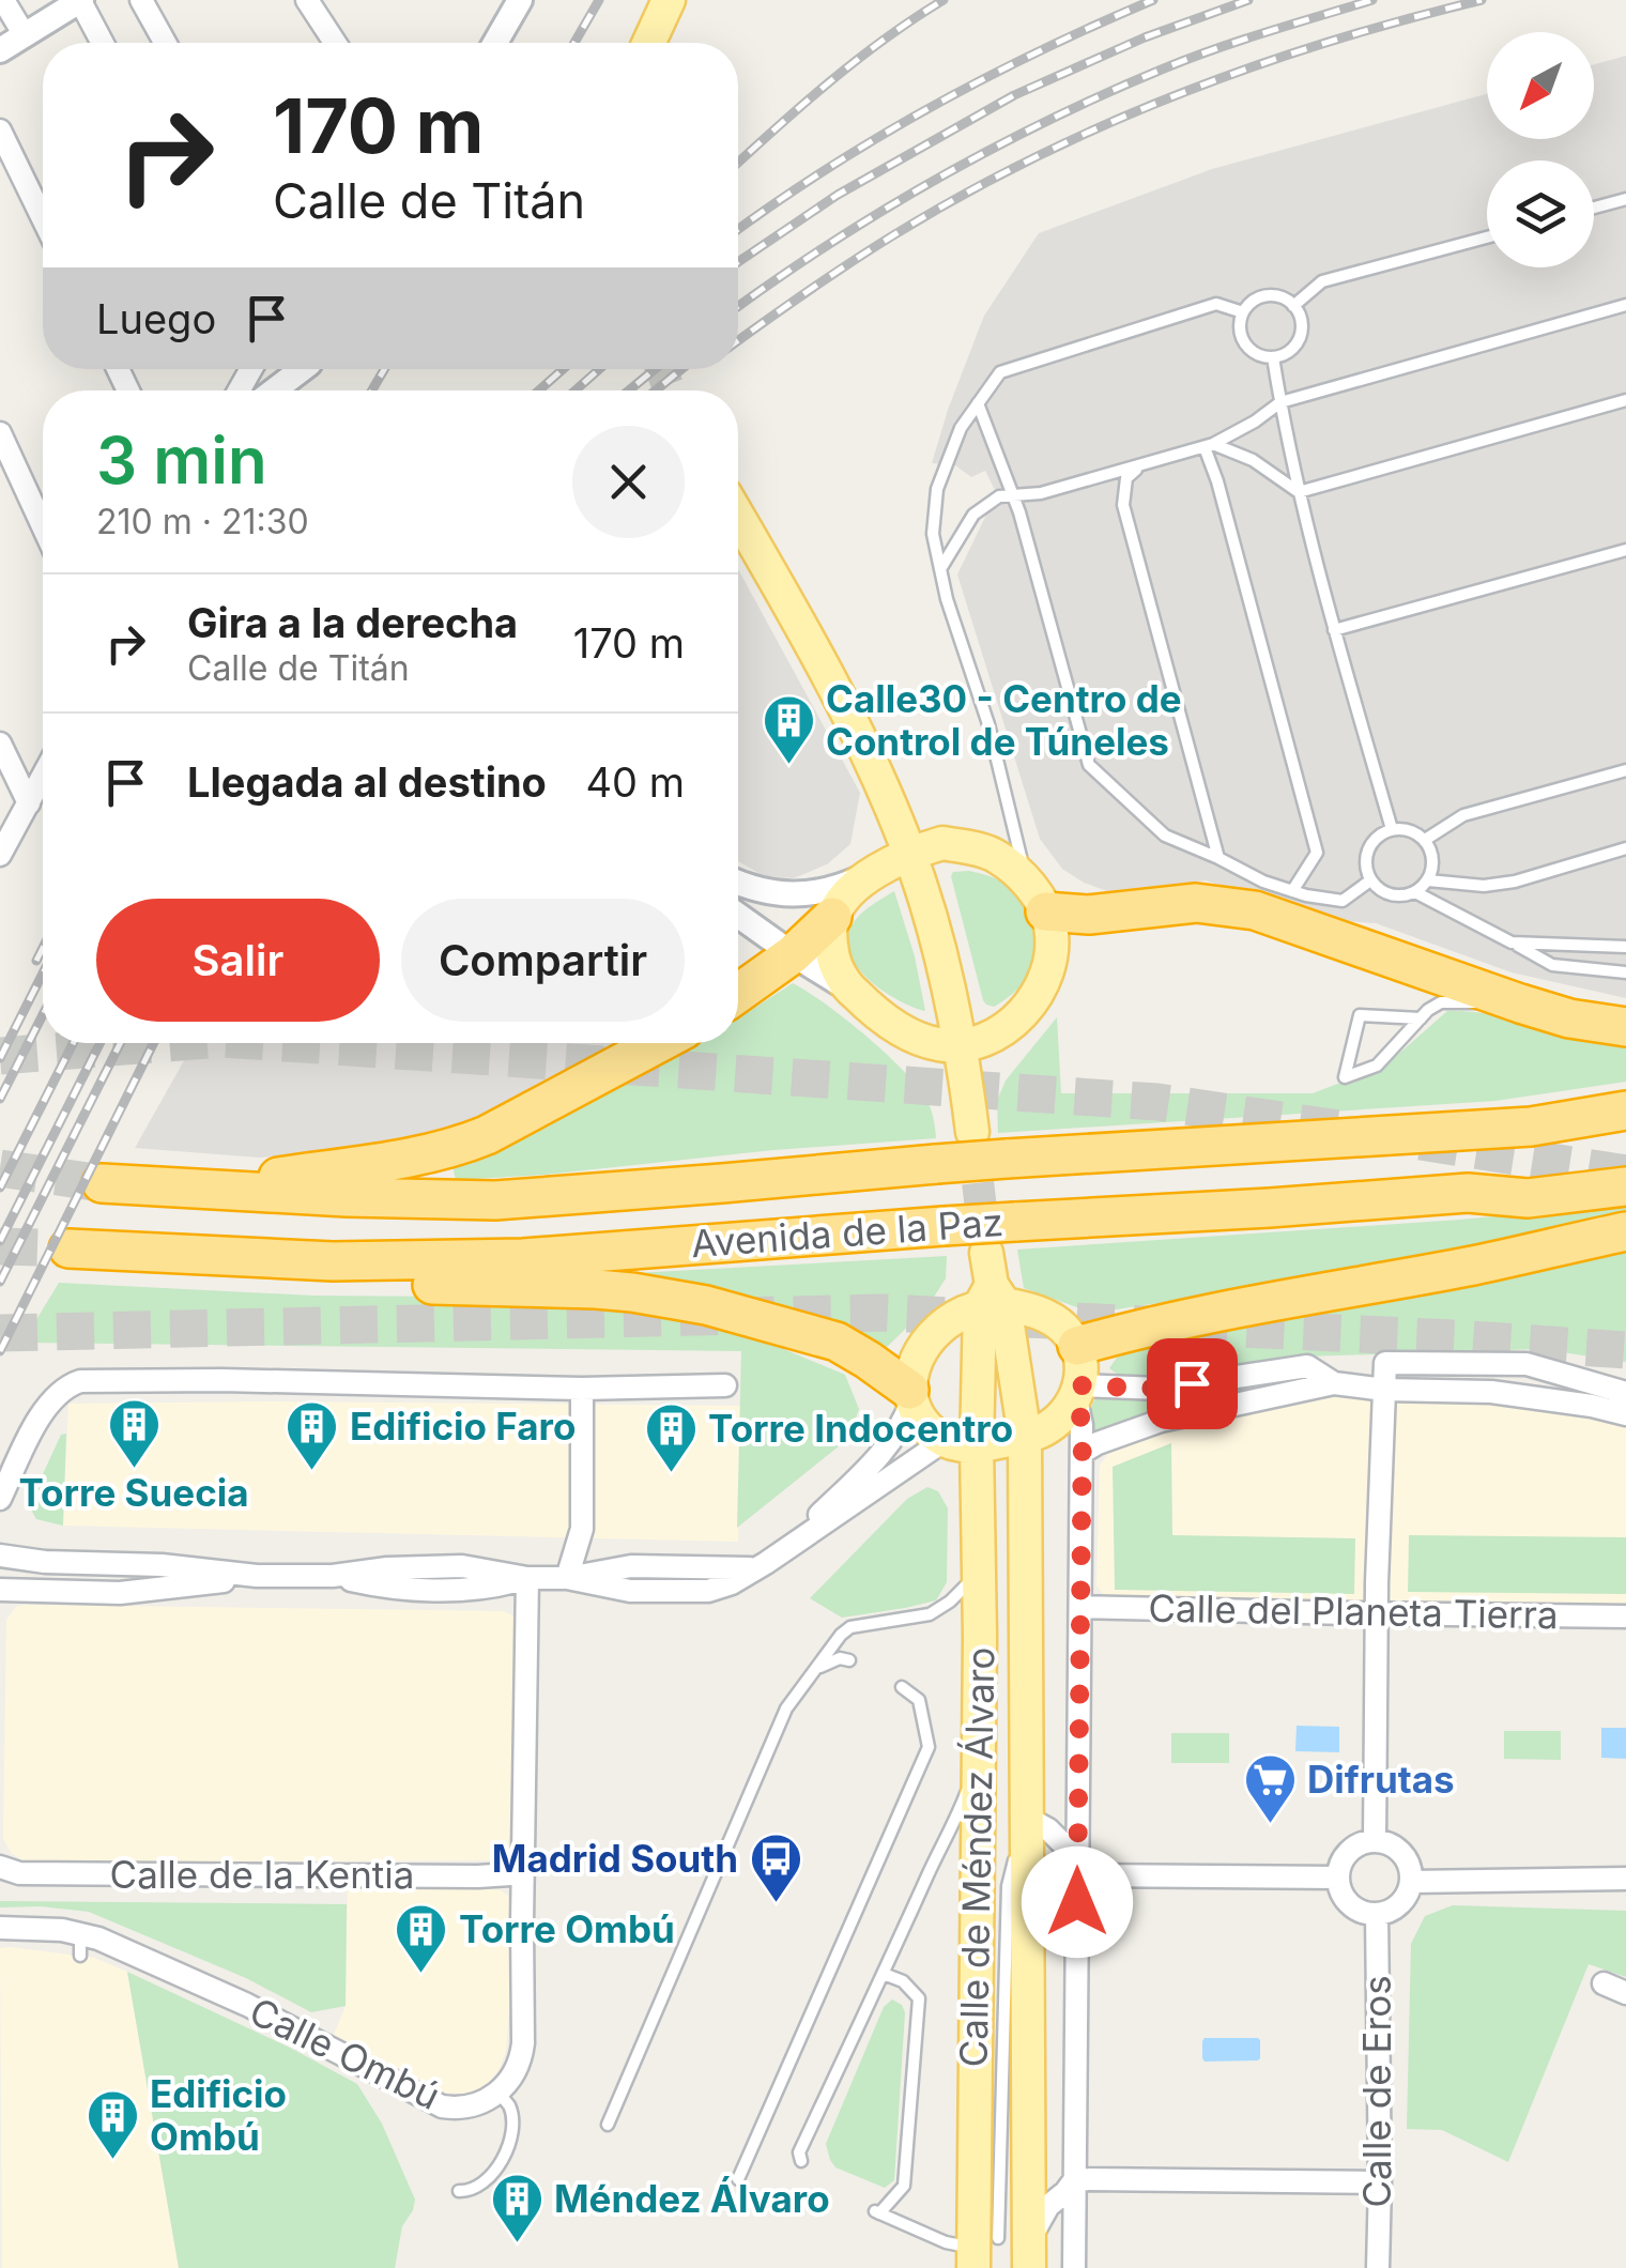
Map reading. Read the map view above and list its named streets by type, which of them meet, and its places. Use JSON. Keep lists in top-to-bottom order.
{
  "streets": {
    "highway": ["Avenida de la Paz"],
    "main road": ["Calle de Méndez Álvaro"],
    "street": [
      "Calle del Planeta Tierra",
      "Calle de la Kentia",
      "Calle Ombú",
      "Calle de Eros"
    ]
  },
  "crossings": [
    ["Calle de la Kentia", "Calle Ombú"]
  ],
  "places": {
    "building": [
      "Calle30 - Centro de Control de Túneles",
      "Torre Suecia",
      "Edificio Faro",
      "Torre Indocentro",
      "Torre Ombú",
      "Edificio Ombú",
      "Méndez Álvaro"
    ],
    "supermarket": ["Difrutas"],
    "bus stop": ["Madrid South"]
  },
  "north": "bottom left",
  "page": {
    "turn": ["170 m", "Calle de Titán"],
    "then": "Luego",
    "heading": ["3 min", "210 m · 21:30"],
    "list": [
      {
        "name": "Gira a la derecha",
        "note": "Calle de Titán",
        "value": "170 m"
      },
      {
        "name": "Llegada al destino",
        "value": "40 m"
      }
    ],
    "buttons": ["Salir", "Compartir"]
  }
}
